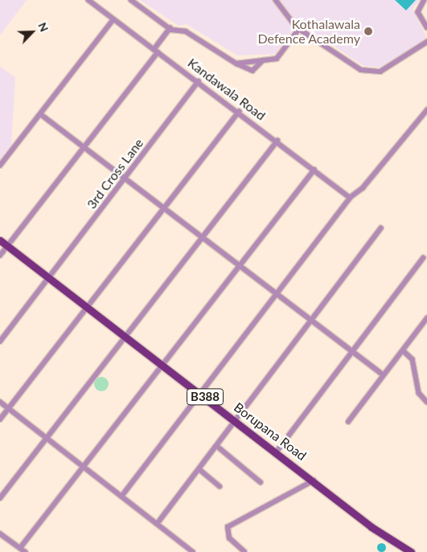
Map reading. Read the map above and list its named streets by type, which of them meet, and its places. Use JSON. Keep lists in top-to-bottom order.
{
  "streets": {
    "main road": ["B388", "Borupana Road"],
    "street": ["Kandawala Road", "3rd Cross Lane"]
  },
  "crossings": [
    ["Kandawala Road", "3rd Cross Lane"],
    ["3rd Cross Lane", "Borupana Road"]
  ],
  "places": ["Kothalawala Defence Academy"],
  "north": "top right"
}
